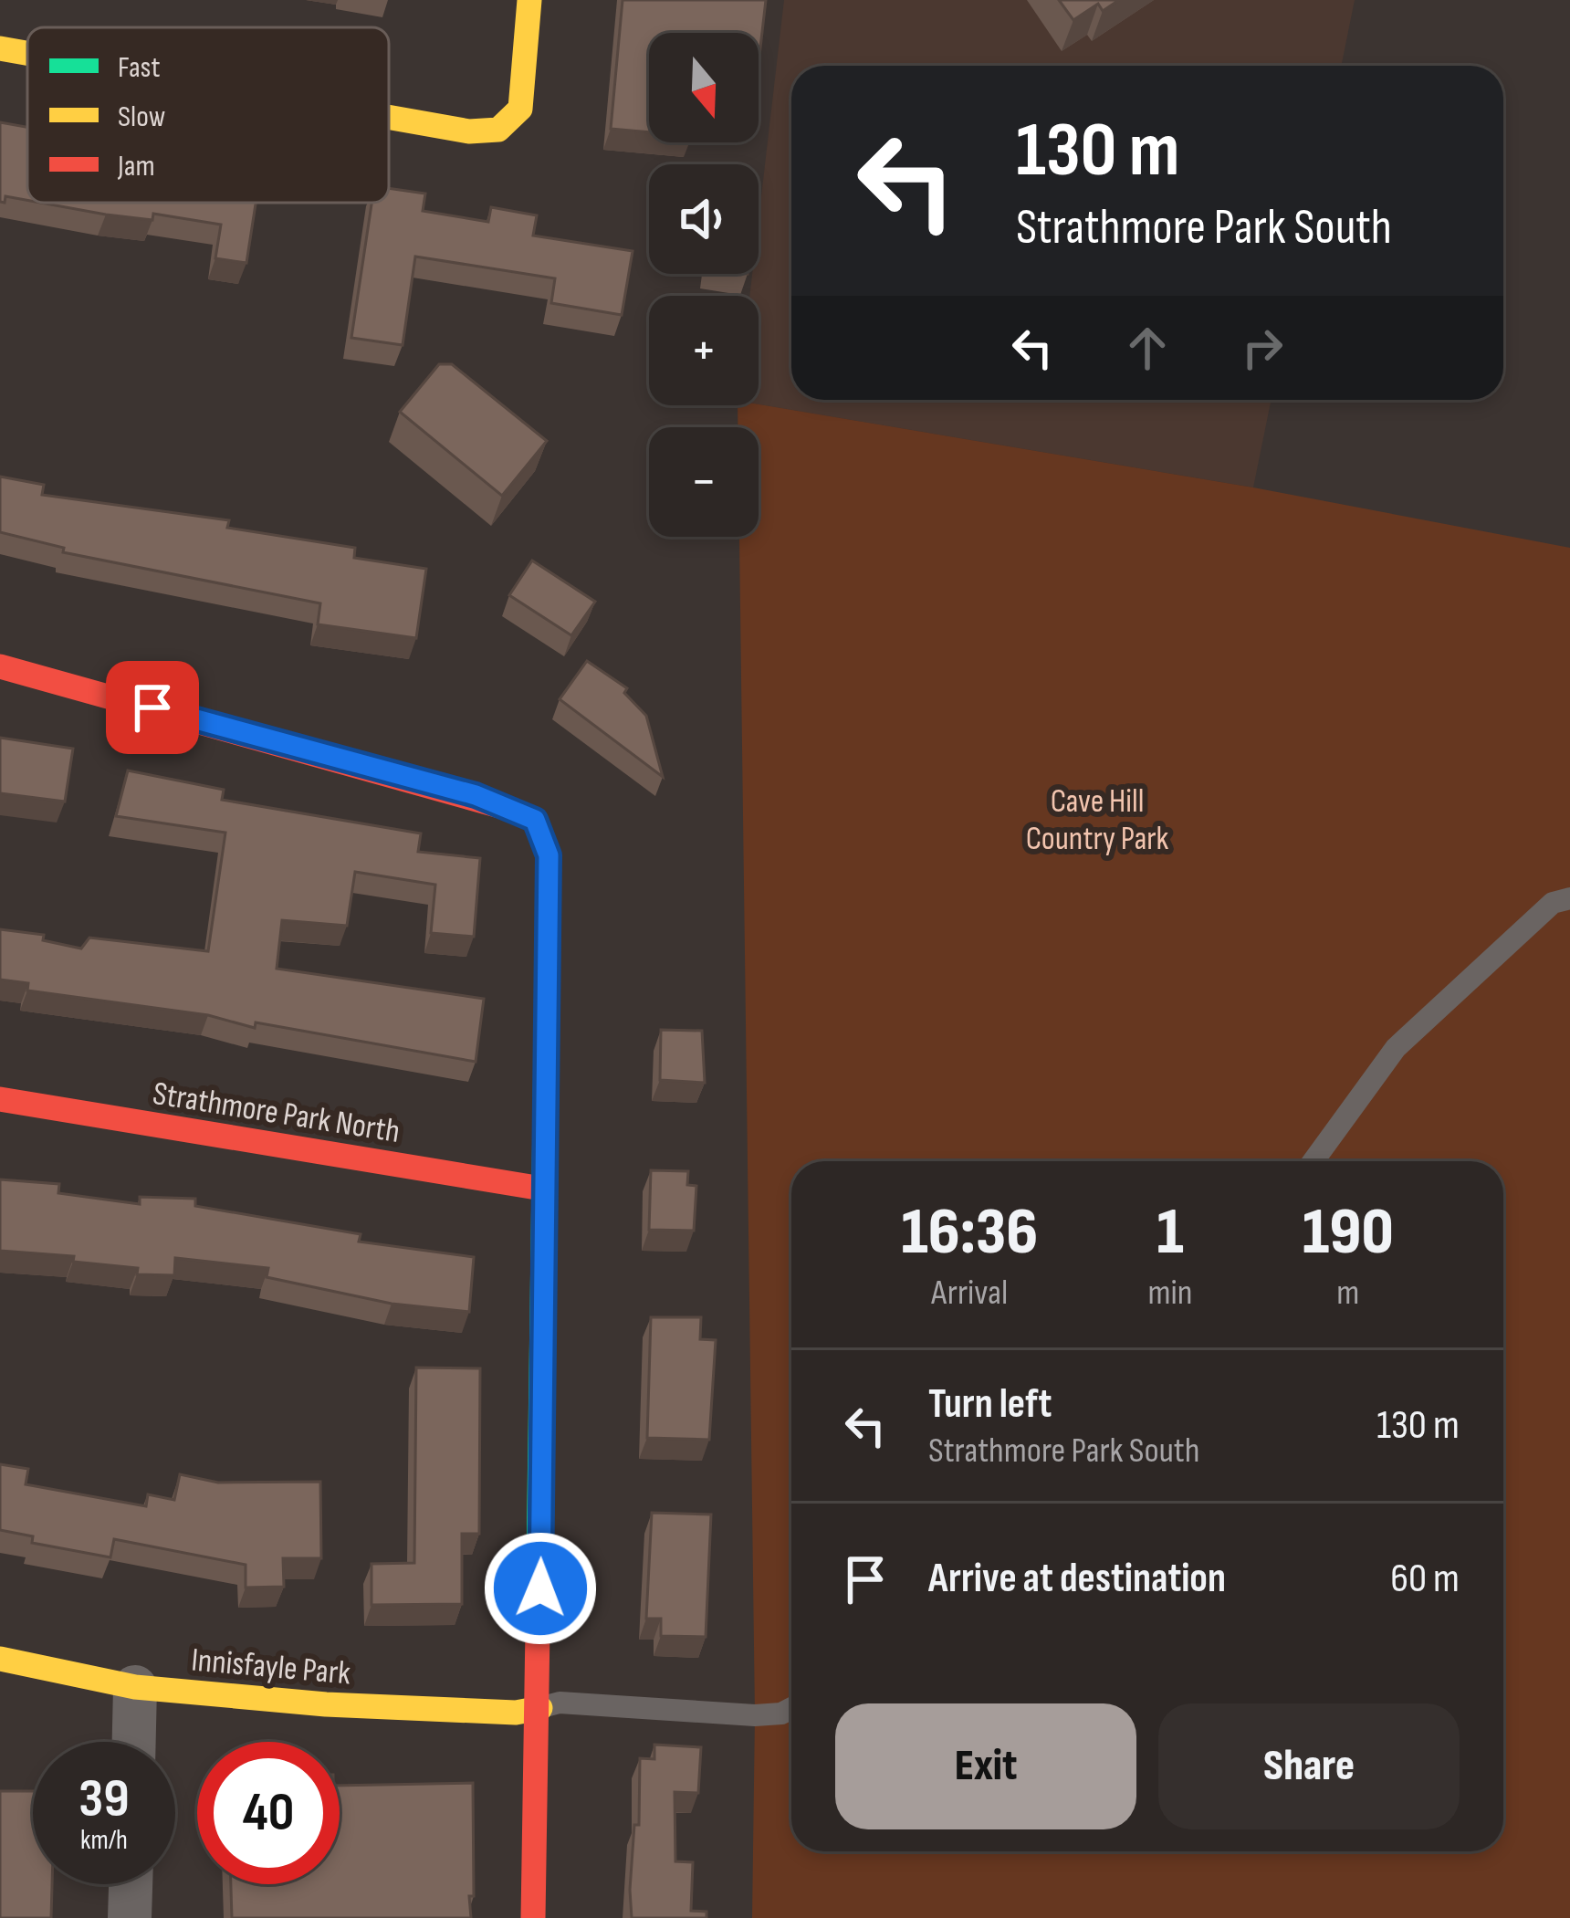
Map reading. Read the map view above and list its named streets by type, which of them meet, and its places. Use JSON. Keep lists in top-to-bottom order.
{
  "streets": {
    "street": ["Strathmore Park North", "Innisfayle Park"]
  },
  "parks": ["Cave Hill Country Park"],
  "legend": ["Fast", "Slow", "Jam"],
  "north": "bottom",
  "page": {
    "map_buttons": ["+", "−"],
    "turn": ["130 m", "Strathmore Park South"],
    "eta": [
      "16:36",
      "Arrival",
      "1",
      "min",
      "190",
      "m"
    ],
    "list": [
      {
        "name": "Turn left",
        "note": "Strathmore Park South",
        "value": "130 m"
      },
      {
        "name": "Arrive at destination",
        "value": "60 m"
      }
    ],
    "buttons": ["Exit", "Share"],
    "speed": "39 km/h",
    "limit": "40"
  }
}
